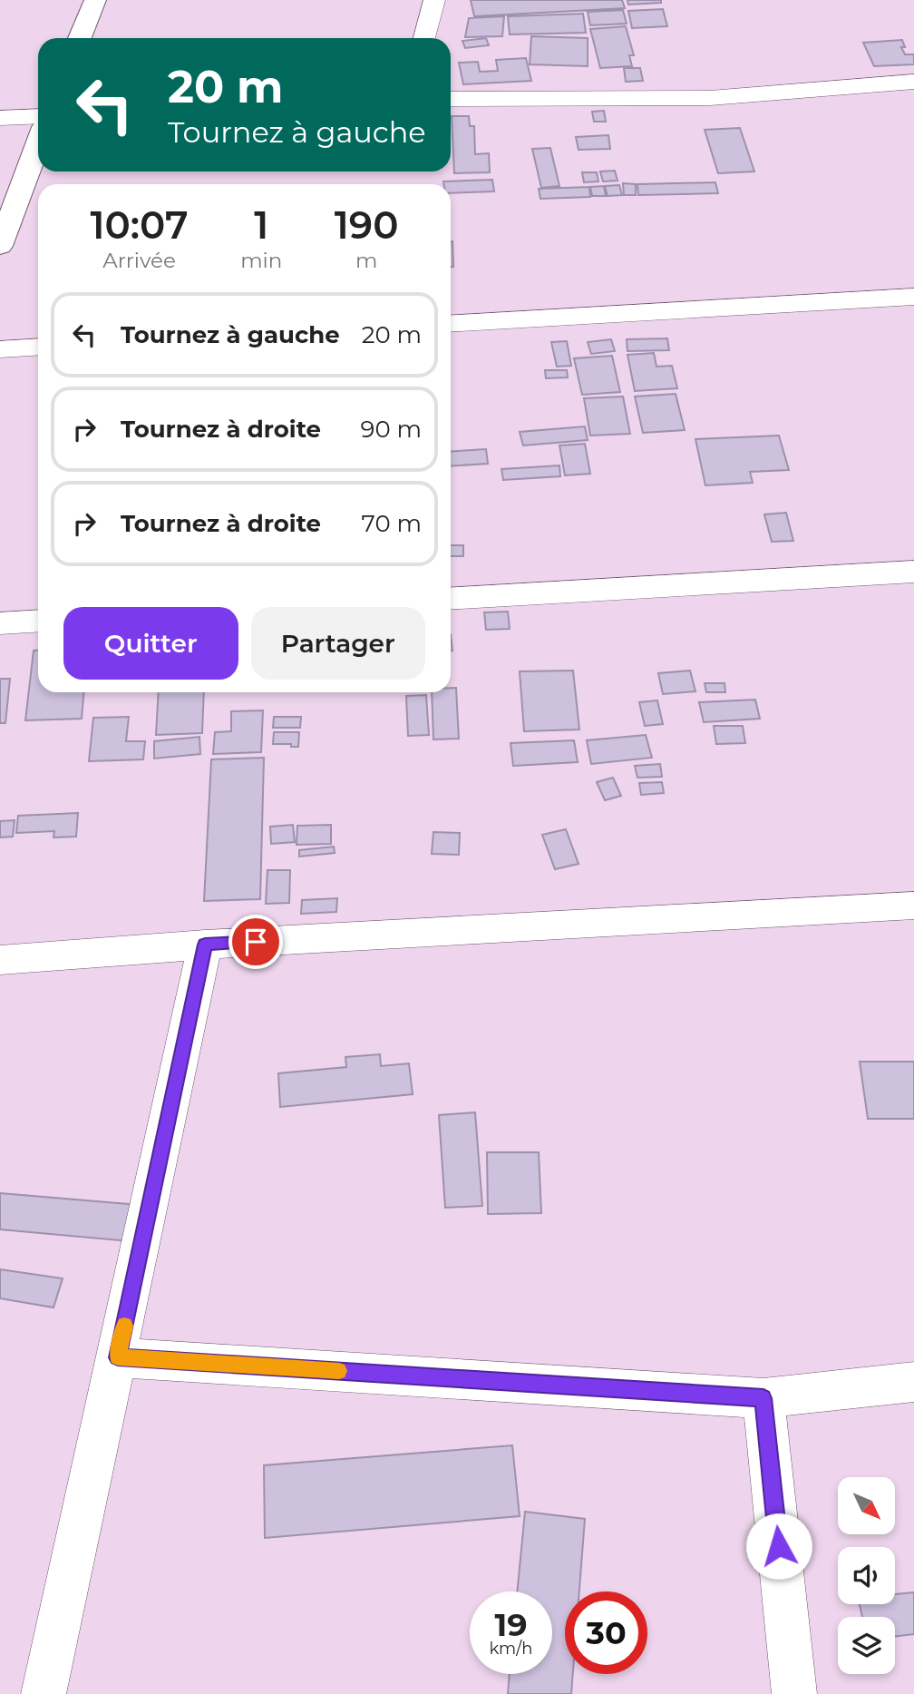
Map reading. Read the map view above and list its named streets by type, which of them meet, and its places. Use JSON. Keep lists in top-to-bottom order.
{
  "north": "bottom right",
  "page": {
    "turn": ["20 m", "Tournez à gauche"],
    "eta": [
      "10:07",
      "Arrivée",
      "1",
      "min",
      "190",
      "m"
    ],
    "list": [
      {
        "name": "Tournez à gauche",
        "value": "20 m"
      },
      {
        "name": "Tournez à droite",
        "value": "90 m"
      },
      {
        "name": "Tournez à droite",
        "value": "70 m"
      }
    ],
    "buttons": ["Quitter", "Partager"],
    "speed": "19 km/h",
    "limit": "30"
  }
}
